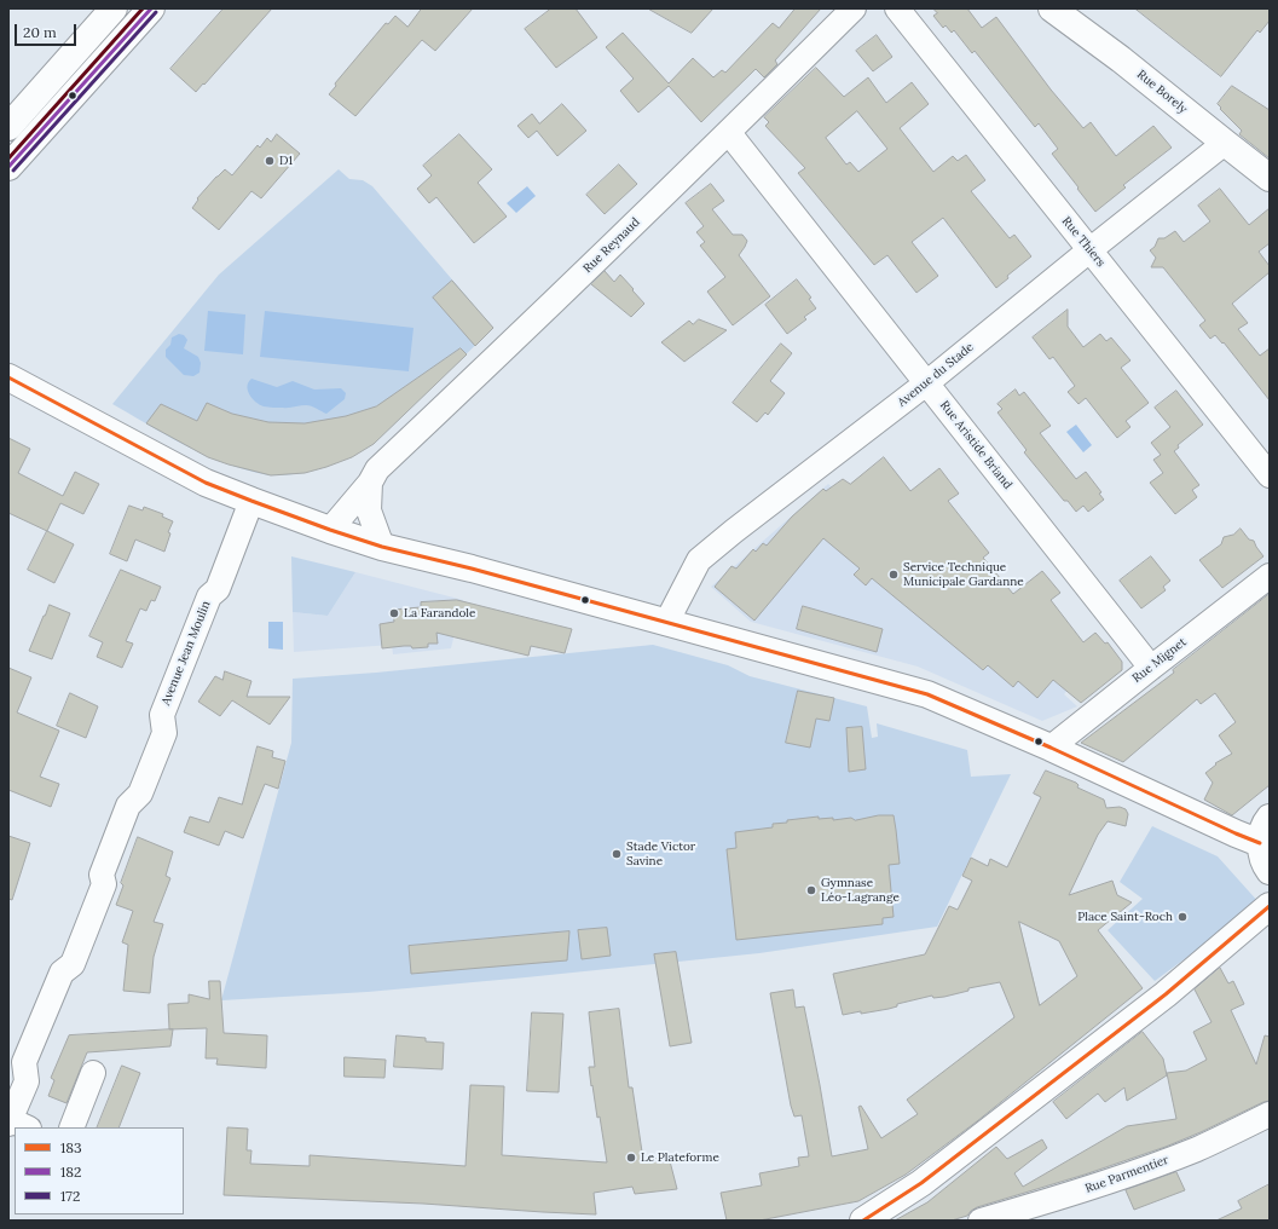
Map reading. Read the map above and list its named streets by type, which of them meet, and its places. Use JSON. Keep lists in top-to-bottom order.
{
  "streets": {
    "street": [
      "Rue Borely",
      "Rue Thiers",
      "Rue Reynaud",
      "Avenue du Stade",
      "Rue Aristide Briand",
      "Avenue Jean Moulin",
      "Rue Mignet",
      "Rue Parmentier"
    ]
  },
  "crossings": [
    ["Rue Borely", "Avenue du Stade"],
    ["Rue Thiers", "Avenue du Stade"],
    ["Rue Reynaud", "Rue Aristide Briand"],
    ["Avenue du Stade", "Rue Aristide Briand"],
    ["Rue Aristide Briand", "Rue Mignet"]
  ],
  "places": [
    "D1",
    "Service Technique Municipale Gardanne",
    "La Farandole",
    "Stade Victor Savine",
    "Gymnase Léo-Lagrange",
    "Place Saint-Roch",
    "Le Plateforme"
  ],
  "lines": ["transit line 182", "transit line 172", "transit line 183"],
  "legend": ["183", "182", "172"],
  "scale_bar": "20 m"
}
